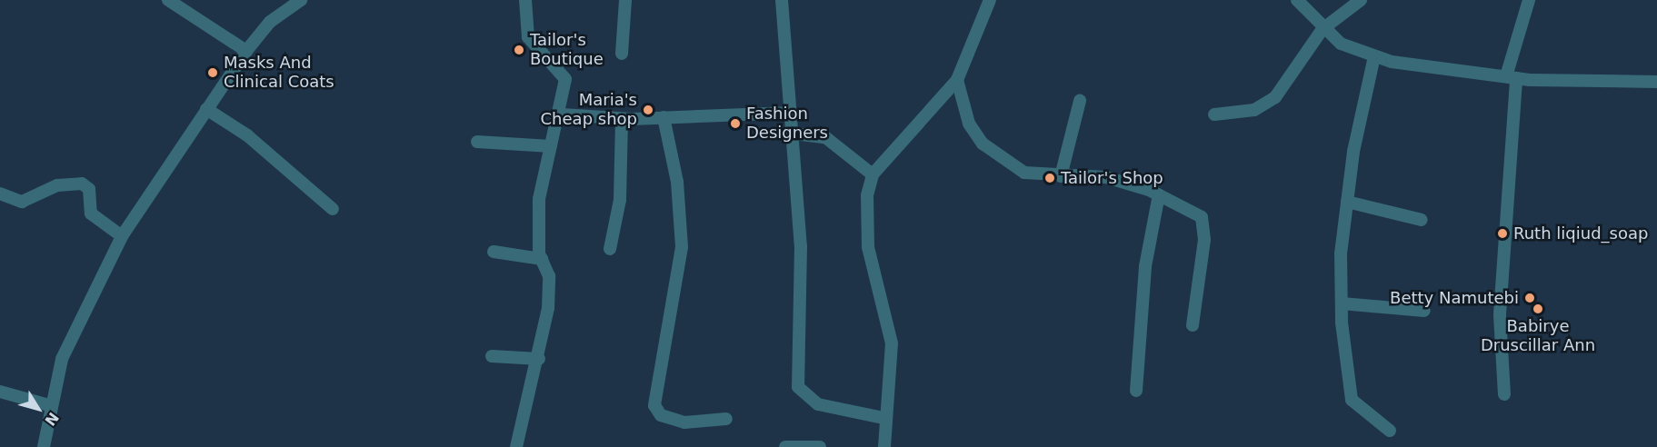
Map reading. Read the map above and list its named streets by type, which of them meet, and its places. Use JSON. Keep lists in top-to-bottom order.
{
  "places": [
    "Tailor's Boutique",
    "Masks And Clinical Coats",
    "Maria's Cheap shop",
    "Fashion Designers",
    "Tailor's Shop",
    "Ruth liqiud_soap",
    "Betty Namutebi",
    "Babirye Druscillar Ann"
  ],
  "north": "bottom right"
}
